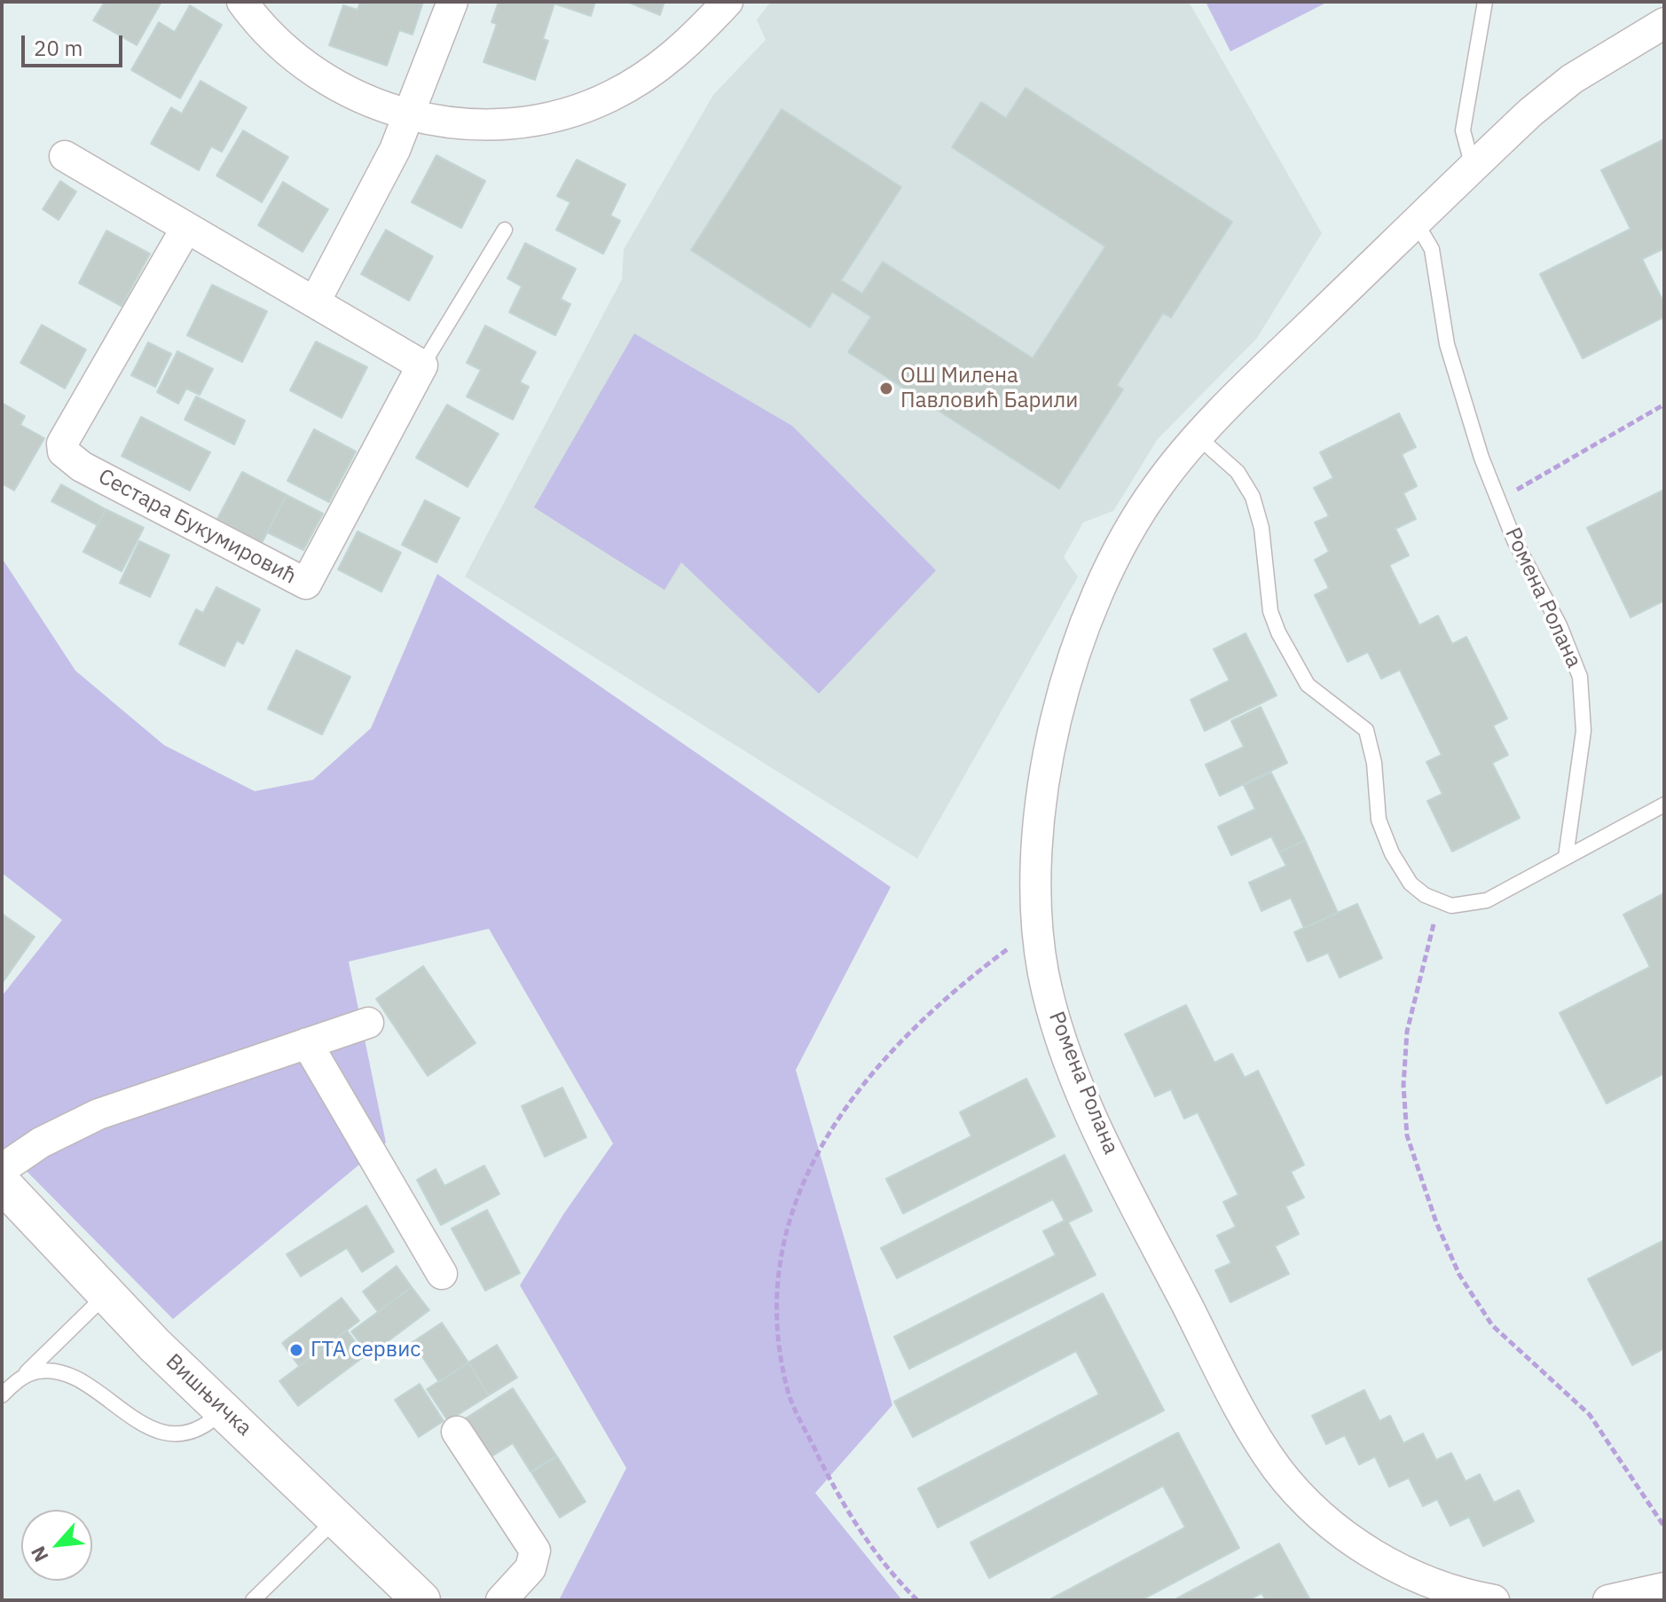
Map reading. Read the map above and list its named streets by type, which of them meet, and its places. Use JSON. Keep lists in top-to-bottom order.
{
  "streets": {
    "street": ["Сестара Букумировић", "Ромена Ролана", "Вишњичка"]
  },
  "places": ["ОШ Милена Павловић Барили", "ГТА сервис"],
  "scale_bar": "20 m",
  "north": "bottom left"
}
